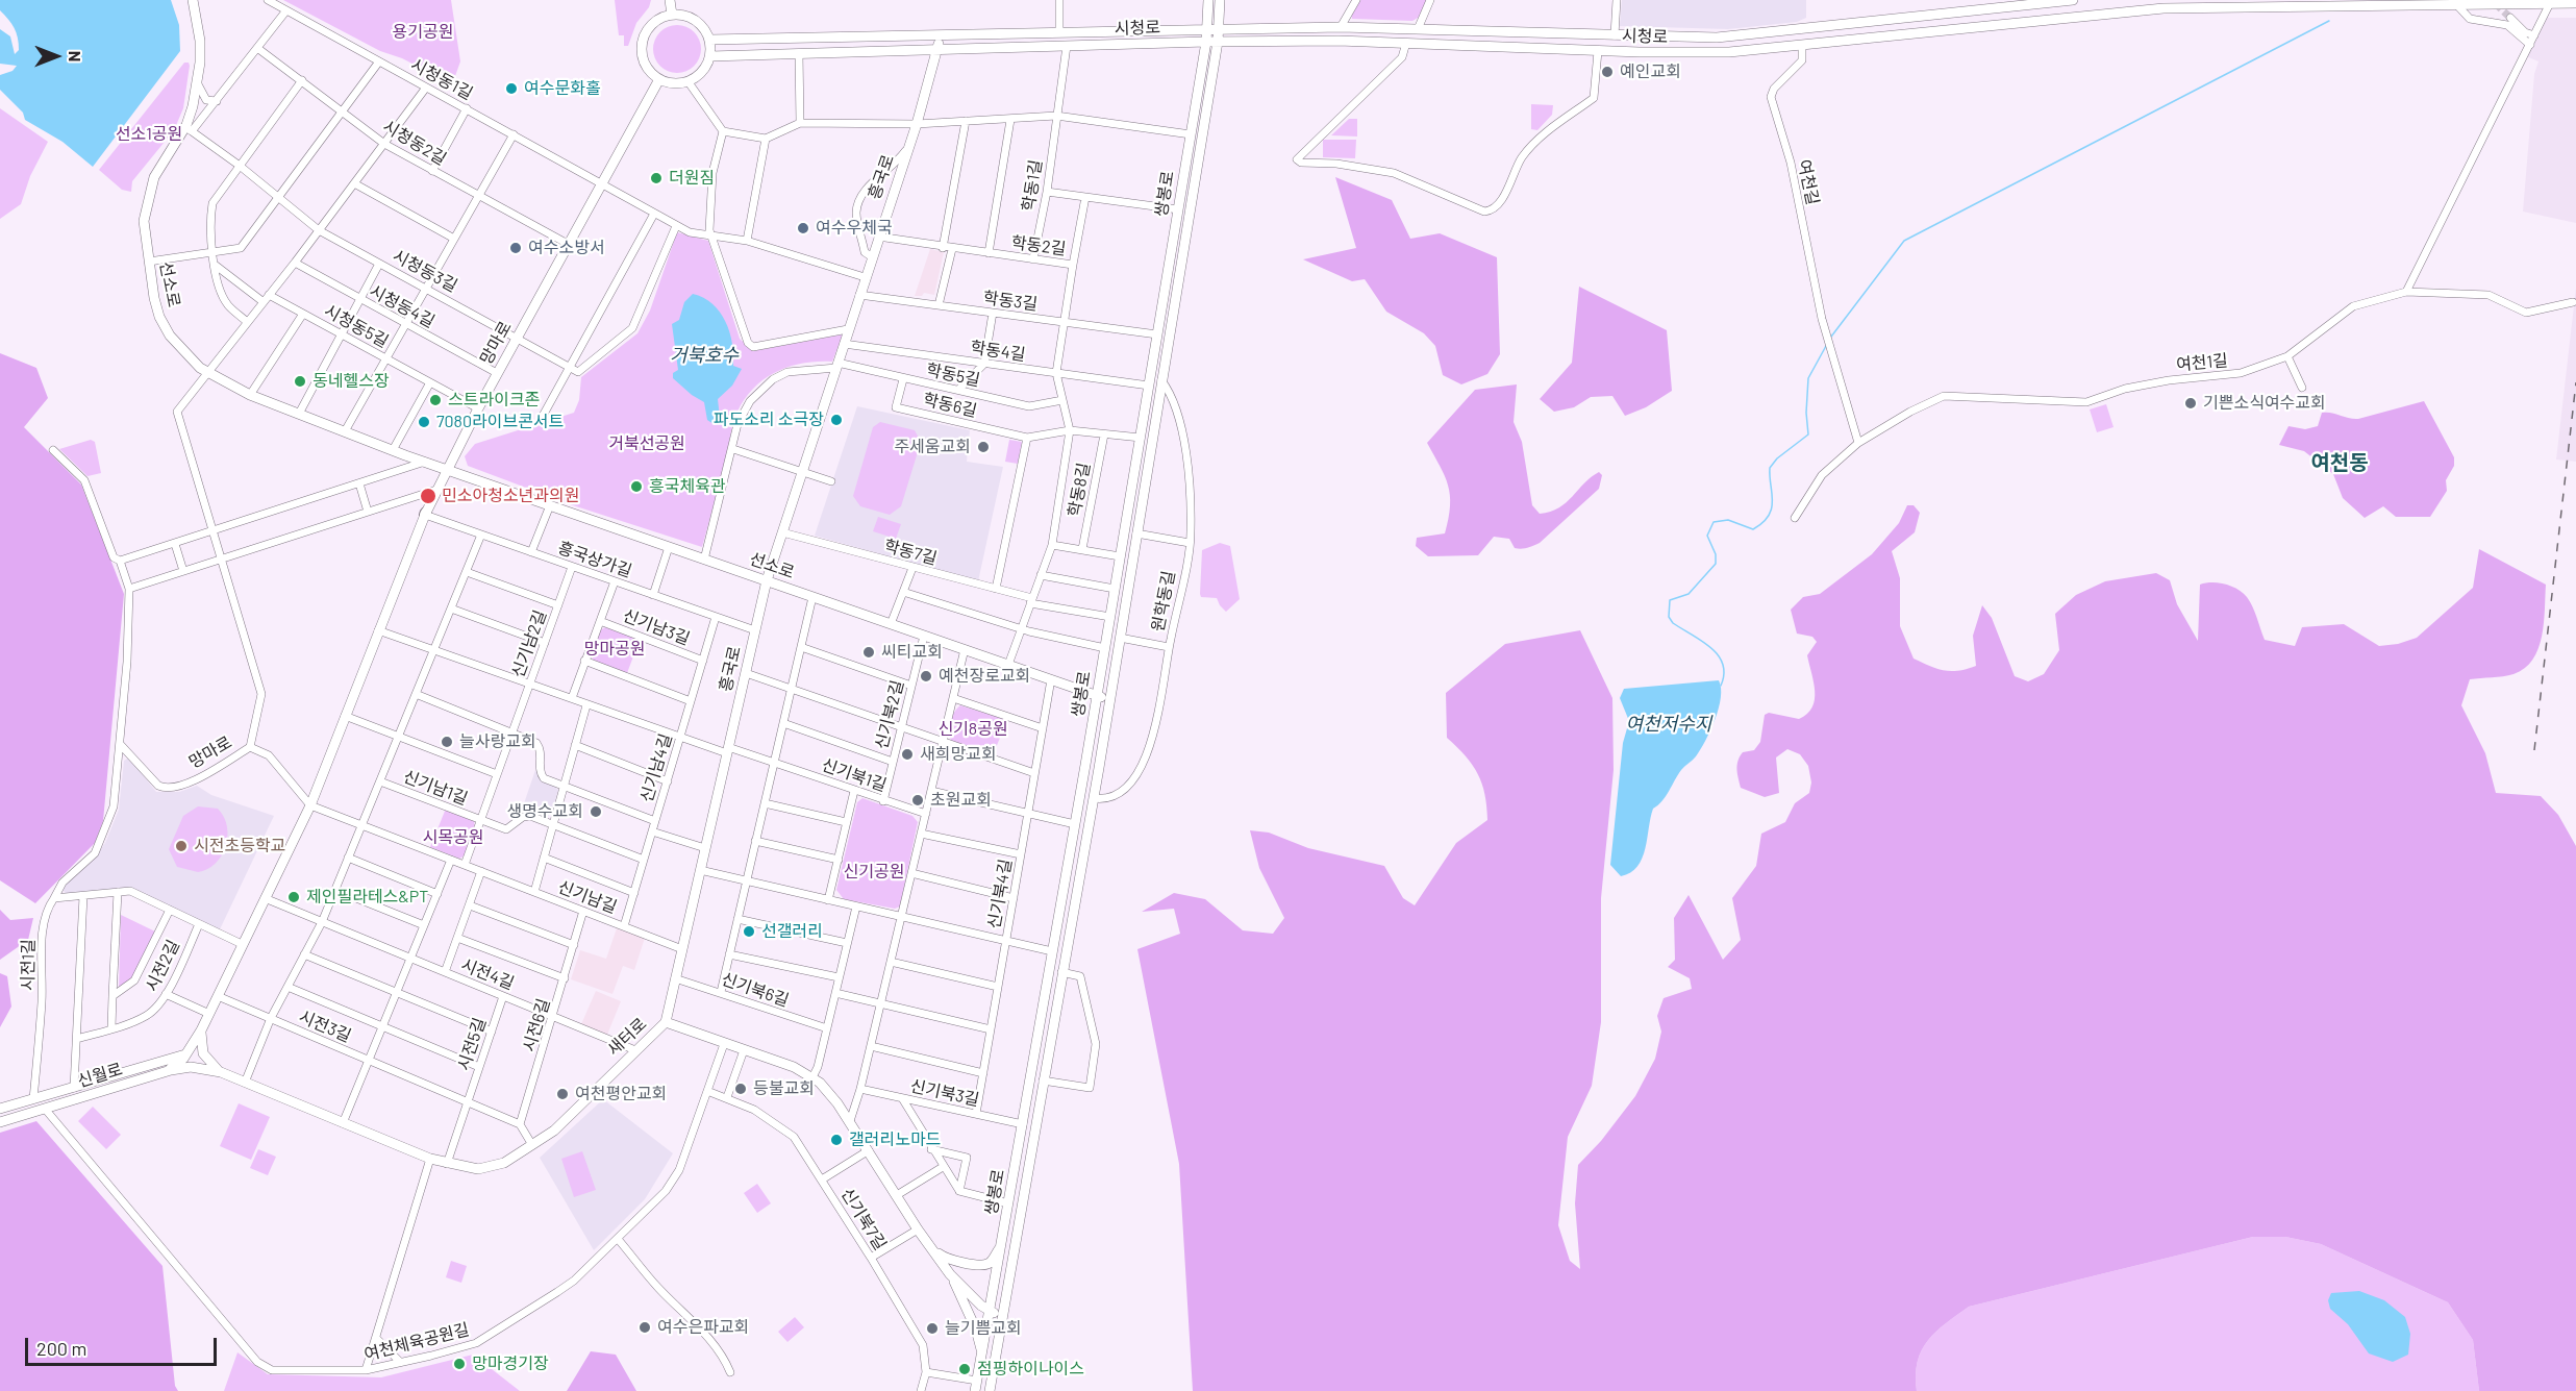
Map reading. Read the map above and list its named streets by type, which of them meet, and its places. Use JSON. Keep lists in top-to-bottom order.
{
  "streets": {
    "street": [
      "시청로",
      "시청동1길",
      "시청동2길",
      "흥국로",
      "여천길",
      "학동1길",
      "쌍봉로",
      "학동2길",
      "시청동3길",
      "선소로",
      "학동3길",
      "시청동4길",
      "시청동5길",
      "망마로",
      "학동4길",
      "여천1길",
      "학동5길",
      "학동6길",
      "학동8길",
      "학동7길",
      "흥국상가길",
      "원학동길",
      "신기남3길",
      "신기남2길",
      "신기북2길",
      "신기남4길",
      "신기북1길",
      "신기남1길",
      "신기북4길",
      "신기남길",
      "시전1길",
      "시전2길",
      "시전4길",
      "신기북6길",
      "시전6길",
      "시전3길",
      "새터로",
      "시전5길",
      "신월로",
      "신기북3길",
      "신기북7길",
      "여천체육공원길"
    ]
  },
  "crossings": [
    ["시청로", "흥국로"],
    ["시청로", "여천길"],
    ["시청로", "학동1길"],
    ["시청로", "쌍봉로"],
    ["시청로", "망마로"],
    ["시청동1길", "흥국로"],
    ["시청동1길", "망마로"],
    ["시청동2길", "망마로"],
    ["흥국로", "학동2길"],
    ["흥국로", "선소로"],
    ["흥국로", "학동3길"],
    ["흥국로", "학동4길"],
    ["흥국로", "학동5길"],
    ["흥국로", "학동7길"],
    ["흥국로", "흥국상가길"],
    ["흥국로", "신기북1길"],
    ["흥국로", "신기남길"],
    ["흥국로", "신기북6길"],
    ["흥국로", "새터로"],
    ["여천길", "여천1길"],
    ["학동1길", "학동2길"],
    ["쌍봉로", "선소로"],
    ["쌍봉로", "학동3길"],
    ["쌍봉로", "학동4길"],
    ["쌍봉로", "원학동길"],
    ["쌍봉로", "새터로"],
    ["쌍봉로", "신기북3길"],
    ["시청동3길", "선소로"],
    ["시청동3길", "망마로"],
    ["선소로", "망마로"],
    ["선소로", "학동5길"],
    ["선소로", "학동8길"],
    ["선소로", "신기북2길"],
    ["선소로", "신기북4길"],
    ["시청동4길", "망마로"],
    ["시청동5길", "망마로"],
    ["망마로", "흥국상가길"],
    ["망마로", "신기남길"],
    ["망마로", "시전1길"],
    ["망마로", "신월로"],
    ["학동4길", "학동8길"],
    ["학동5길", "학동6길"],
    ["학동5길", "학동8길"],
    ["학동6길", "학동8길"],
    ["학동8길", "학동7길"],
    ["흥국상가길", "신기남3길"],
    ["흥국상가길", "신기남2길"],
    ["흥국상가길", "신기남4길"],
    ["흥국상가길", "신기남1길"],
    ["신기남3길", "신기남4길"],
    ["신기남2길", "신기남1길"],
    ["신기남2길", "신기남길"],
    ["신기북2길", "신기북1길"],
    ["신기남4길", "신기북1길"],
    ["신기남4길", "신기남길"],
    ["신기남1길", "신기남길"],
    ["신기남1길", "시전3길"],
    ["신기북4길", "신기북3길"],
    ["신기남길", "시전6길"],
    ["신기남길", "시전3길"],
    ["시전1길", "신월로"],
    ["시전4길", "시전6길"],
    ["시전4길", "새터로"],
    ["시전4길", "시전5길"],
    ["시전3길", "새터로"],
    ["새터로", "시전5길"],
    ["새터로", "신월로"],
    ["새터로", "여천체육공원길"],
    ["신월로", "여천체육공원길"],
    ["신기북7길", "여천체육공원길"]
  ],
  "districts": ["여천동"],
  "water": ["거북호수", "여천저수지"],
  "parks": [
    "용기공원",
    "선소1공원",
    "거북선공원",
    "망마공원",
    "신기8공원",
    "시목공원",
    "신기공원"
  ],
  "places": [
    "예인교회",
    "여수문화홀",
    "더원짐",
    "여수우체국",
    "여수소방서",
    "동네헬스장",
    "스트라이크존",
    "기쁜소식여수교회",
    "파도소리 소극장",
    "7080라이브콘서트",
    "주세움교회",
    "흥국체육관",
    "민소아청소년과의원",
    "씨티교회",
    "예천장로교회",
    "늘사랑교회",
    "새희망교회",
    "초원교회",
    "생명수교회",
    "시전초등학교",
    "제인필라테스&PT",
    "선갤러리",
    "등불교회",
    "여천평안교회",
    "갤러리노마드",
    "여수은파교회",
    "늘기쁨교회",
    "망마경기장",
    "점핑하이나이스"
  ],
  "scale_bar": "200 m",
  "north": "right"
}
